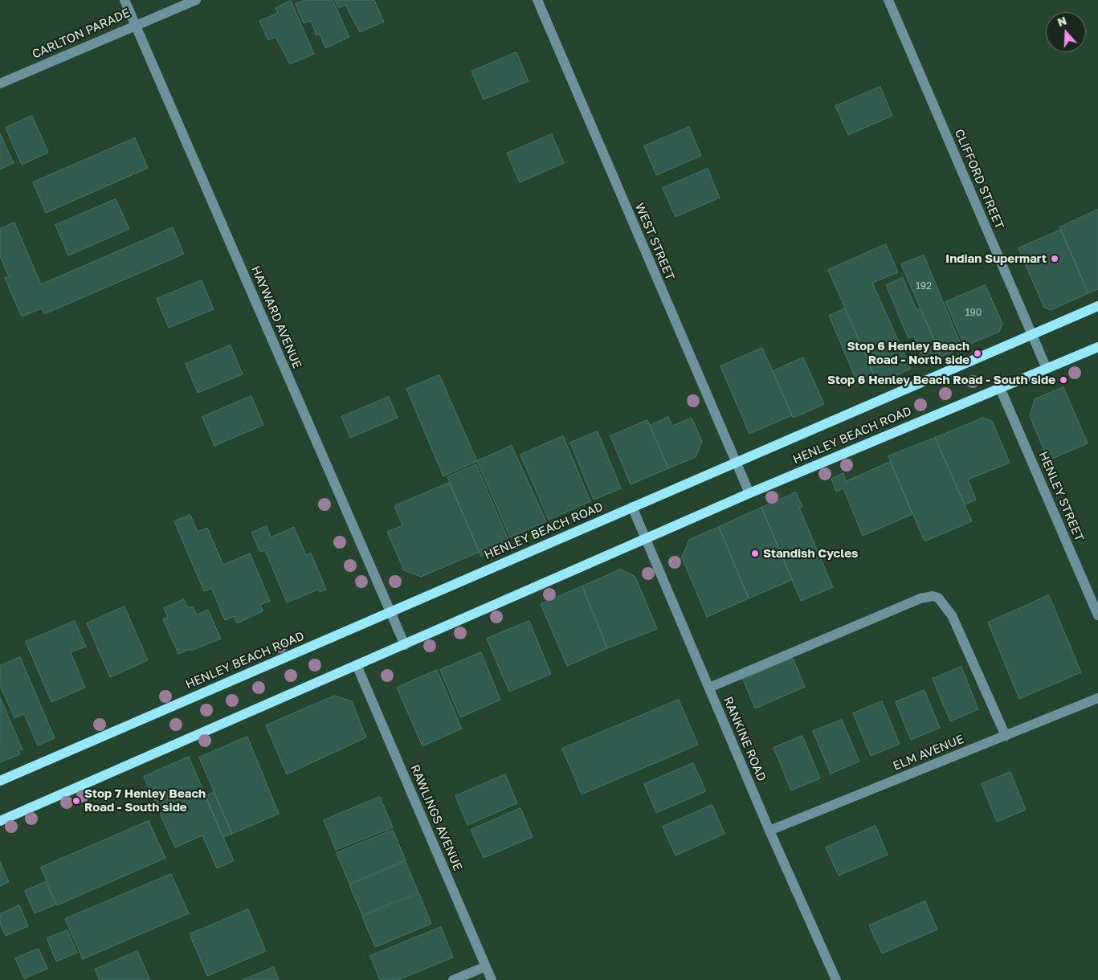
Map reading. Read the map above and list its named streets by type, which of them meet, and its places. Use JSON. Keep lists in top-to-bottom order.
{
  "streets": {
    "main road": ["HENLEY BEACH ROAD"],
    "street": [
      "CARLTON PARADE",
      "CLIFFORD STREET",
      "WEST STREET",
      "HAYWARD AVENUE",
      "HENLEY STREET",
      "RANKINE ROAD",
      "ELM AVENUE",
      "RAWLINGS AVENUE"
    ]
  },
  "crossings": [
    ["CARLTON PARADE", "HAYWARD AVENUE"],
    ["CLIFFORD STREET", "HENLEY BEACH ROAD"],
    ["WEST STREET", "HENLEY BEACH ROAD"],
    ["HAYWARD AVENUE", "HENLEY BEACH ROAD"],
    ["HENLEY BEACH ROAD", "HENLEY STREET"],
    ["HENLEY BEACH ROAD", "RANKINE ROAD"],
    ["HENLEY BEACH ROAD", "RAWLINGS AVENUE"],
    ["RANKINE ROAD", "ELM AVENUE"]
  ],
  "places": [
    "Indian Supermart",
    "Stop 6 Henley Beach Road - North side",
    "Stop 6 Henley Beach Road - South side",
    "Standish Cycles",
    "Stop 7 Henley Beach Road - South side"
  ],
  "house_numbers": ["192", "190"],
  "north": "top"
}
